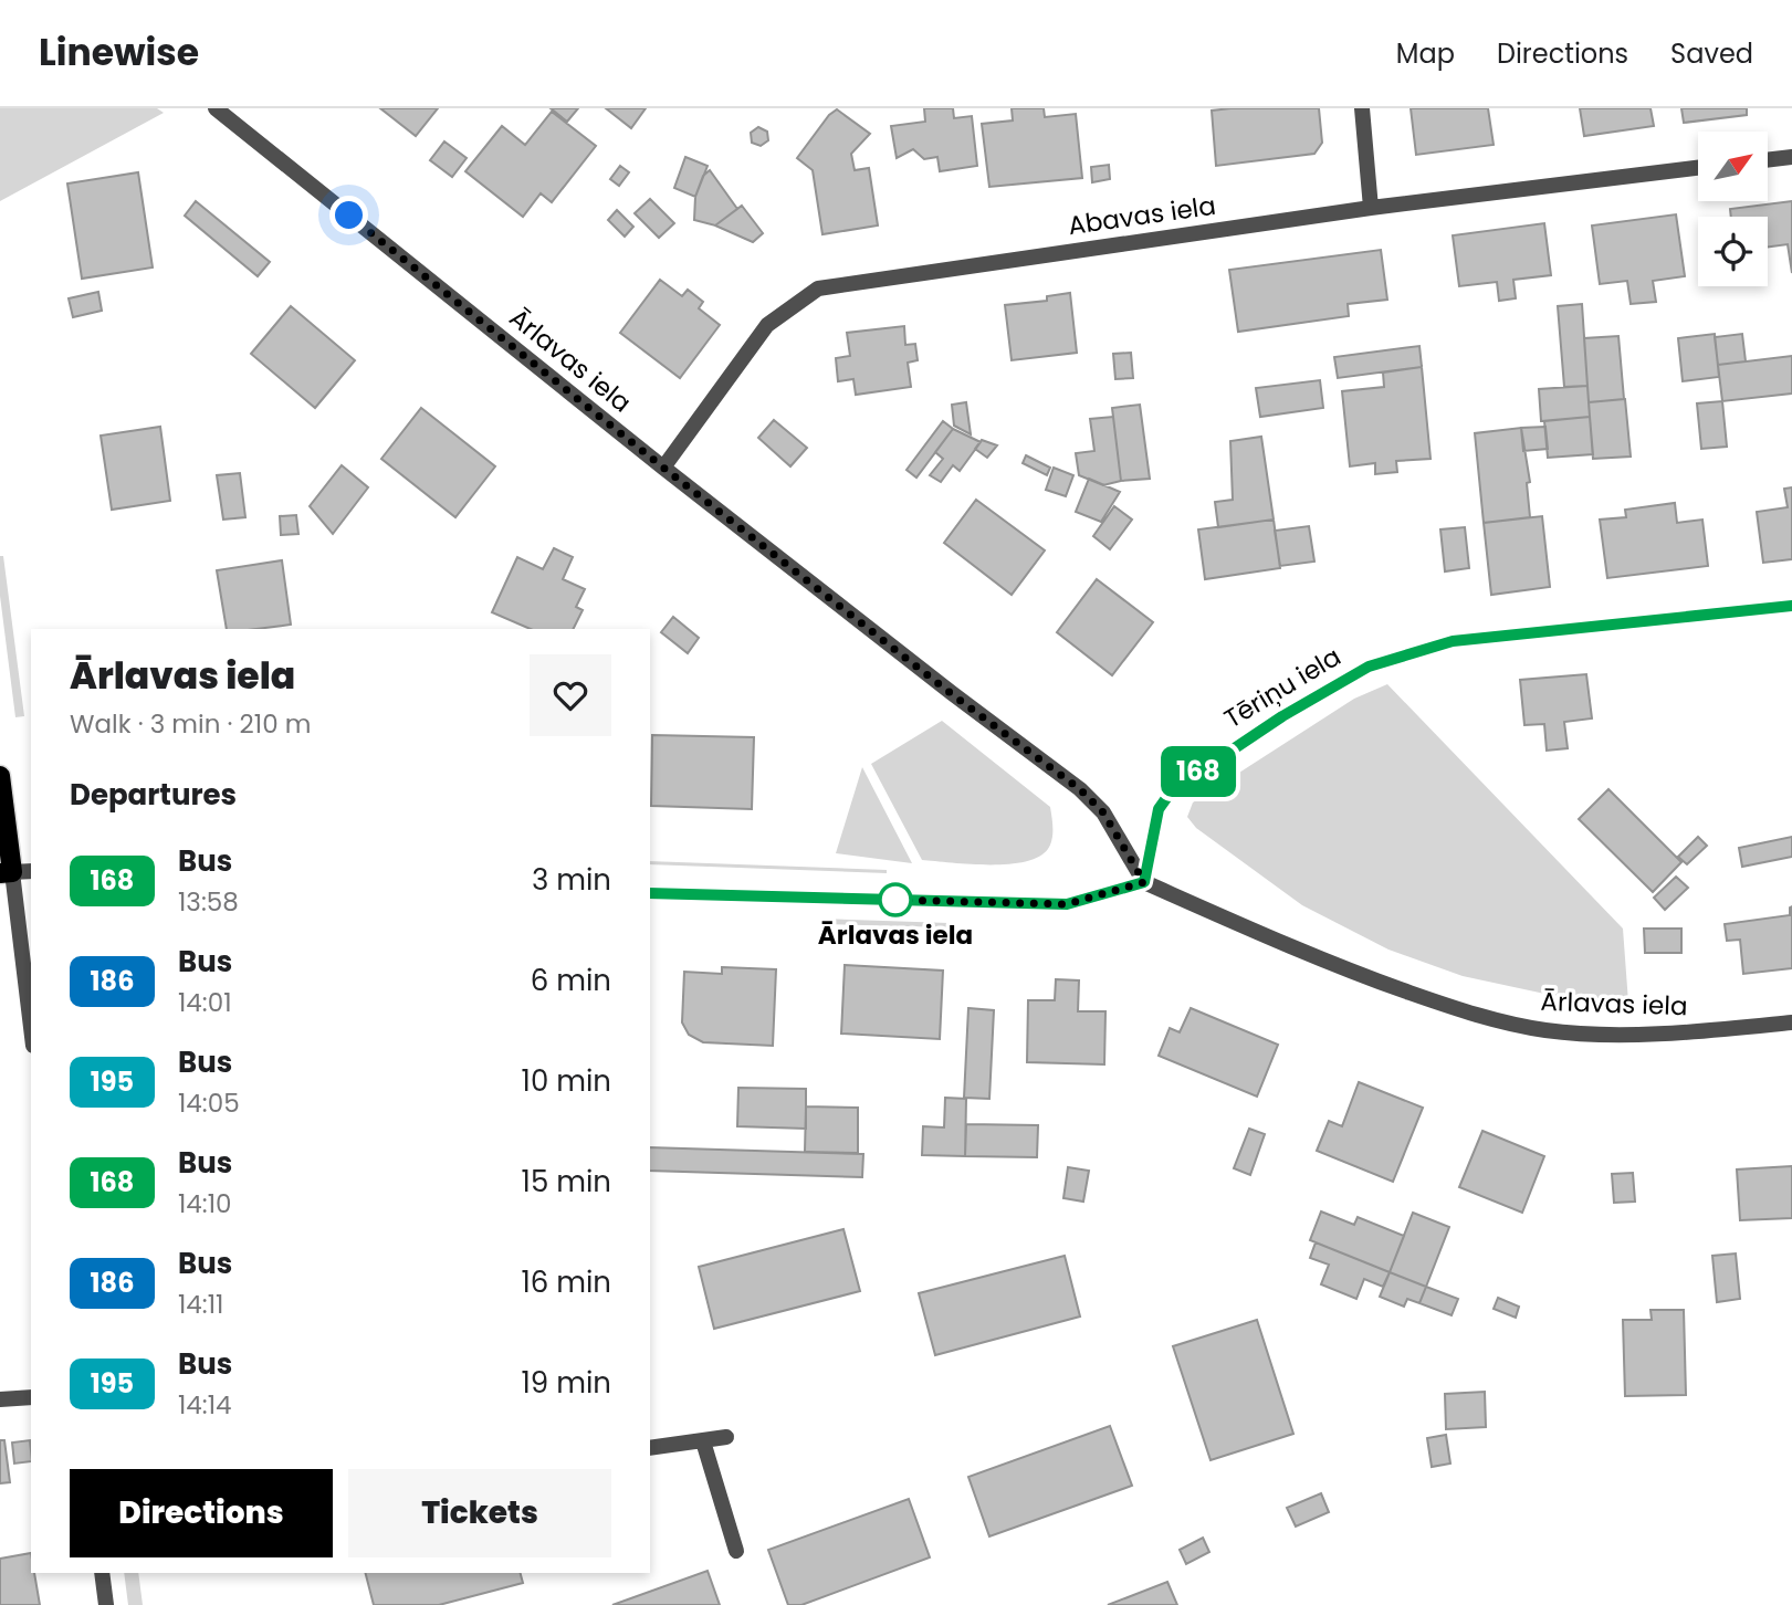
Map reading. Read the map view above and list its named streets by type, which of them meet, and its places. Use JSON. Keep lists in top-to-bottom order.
{
  "streets": {
    "street": ["Abavas iela", "Ārlavas iela", "Tēriņu iela"]
  },
  "crossings": [
    ["Abavas iela", "Ārlavas iela"],
    ["Ārlavas iela", "Tēriņu iela"]
  ],
  "places": ["Ārlavas iela"],
  "lines": ["bus line 168"],
  "north": "top right",
  "page": {
    "header": "Linewise",
    "nav": ["Map", "Directions", "Saved"],
    "on_map": "168",
    "heading": [
      ["Ārlavas iela", "Walk · 3 min · 210 m"],
      "Departures"
    ],
    "list": [
      {
        "mark": "168",
        "name": "Bus",
        "note": "13:58",
        "value": "3 min"
      },
      {
        "mark": "186",
        "name": "Bus",
        "note": "14:01",
        "value": "6 min"
      },
      {
        "mark": "195",
        "name": "Bus",
        "note": "14:05",
        "value": "10 min"
      },
      {
        "mark": "168",
        "name": "Bus",
        "note": "14:10",
        "value": "15 min"
      },
      {
        "mark": "186",
        "name": "Bus",
        "note": "14:11",
        "value": "16 min"
      },
      {
        "mark": "195",
        "name": "Bus",
        "note": "14:14",
        "value": "19 min"
      }
    ],
    "buttons": ["Directions", "Tickets"]
  }
}
